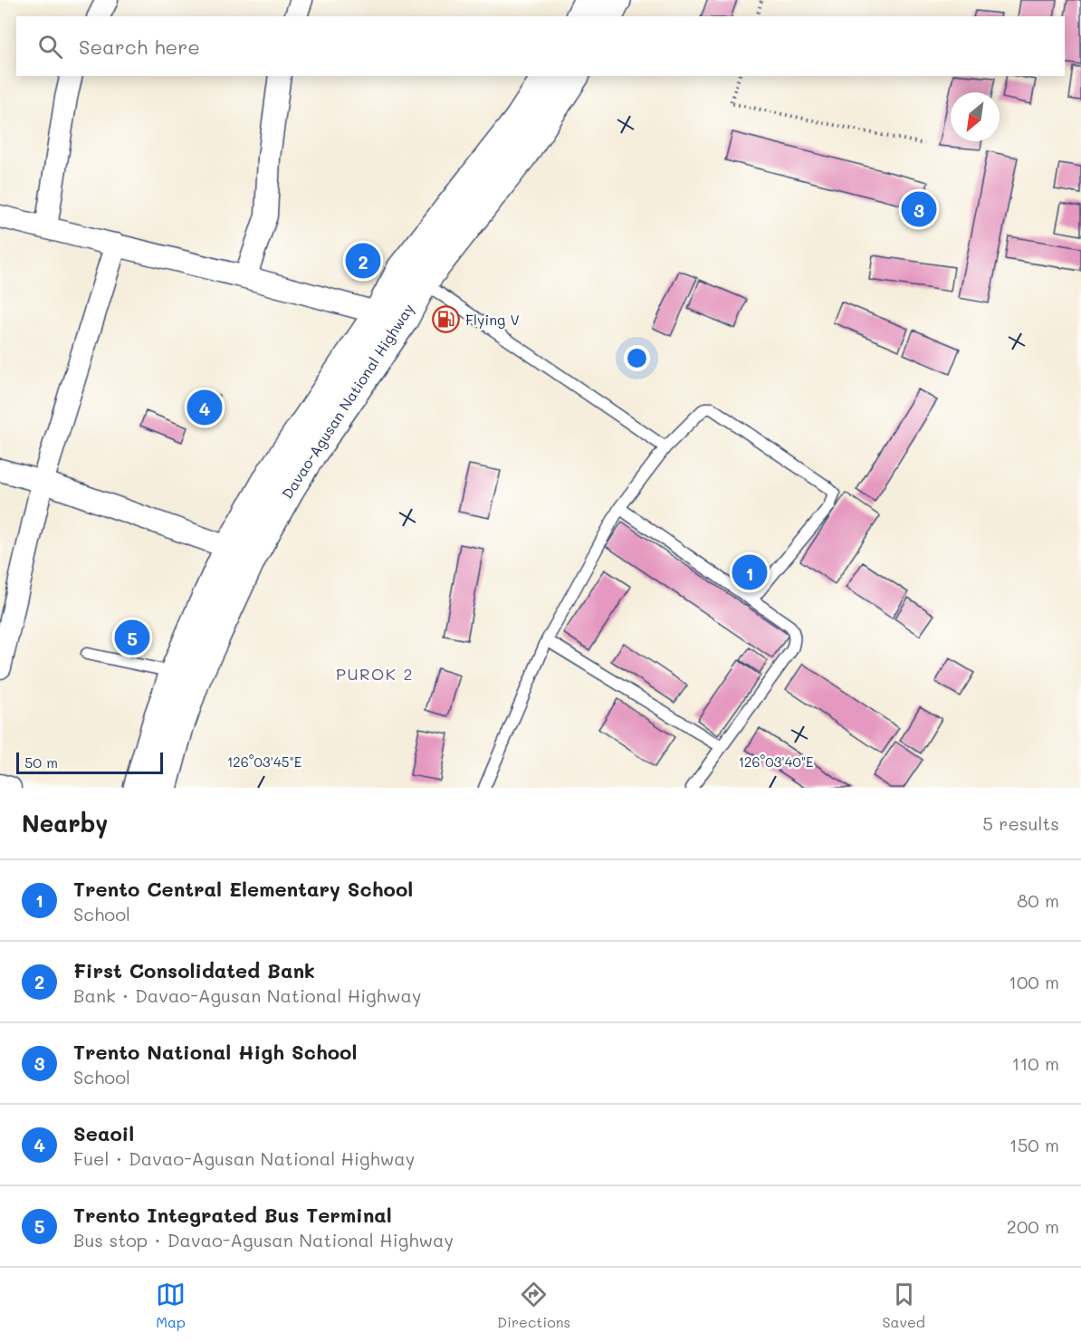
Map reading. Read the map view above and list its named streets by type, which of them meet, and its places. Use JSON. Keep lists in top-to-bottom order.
{
  "streets": {
    "highway": ["Davao-Agusan National Highway"]
  },
  "districts": ["PUROK 2"],
  "places": {
    "fuel station": ["Flying V"]
  },
  "scale_bar": "50 m",
  "north": "bottom left",
  "page": {
    "search": "Search here",
    "pins": [
      "3",
      "2",
      "4",
      "1",
      "5"
    ],
    "scale": "50 m",
    "heading": ["Nearby", "5 results"],
    "list": [
      {
        "mark": "1",
        "name": "Trento Central Elementary School",
        "note": "School",
        "value": "80 m"
      },
      {
        "mark": "2",
        "name": "First Consolidated Bank",
        "note": "Bank · Davao-Agusan National Highway",
        "value": "100 m"
      },
      {
        "mark": "3",
        "name": "Trento National High School",
        "note": "School",
        "value": "110 m"
      },
      {
        "mark": "4",
        "name": "Seaoil",
        "note": "Fuel · Davao-Agusan National Highway",
        "value": "150 m"
      },
      {
        "mark": "5",
        "name": "Trento Integrated Bus Terminal",
        "note": "Bus stop · Davao-Agusan National Highway",
        "value": "200 m"
      }
    ],
    "nav": ["Map", "Directions", "Saved"]
  },
  "coordinates": ["126°03'45\"E", "126°03'40\"E"]
}
